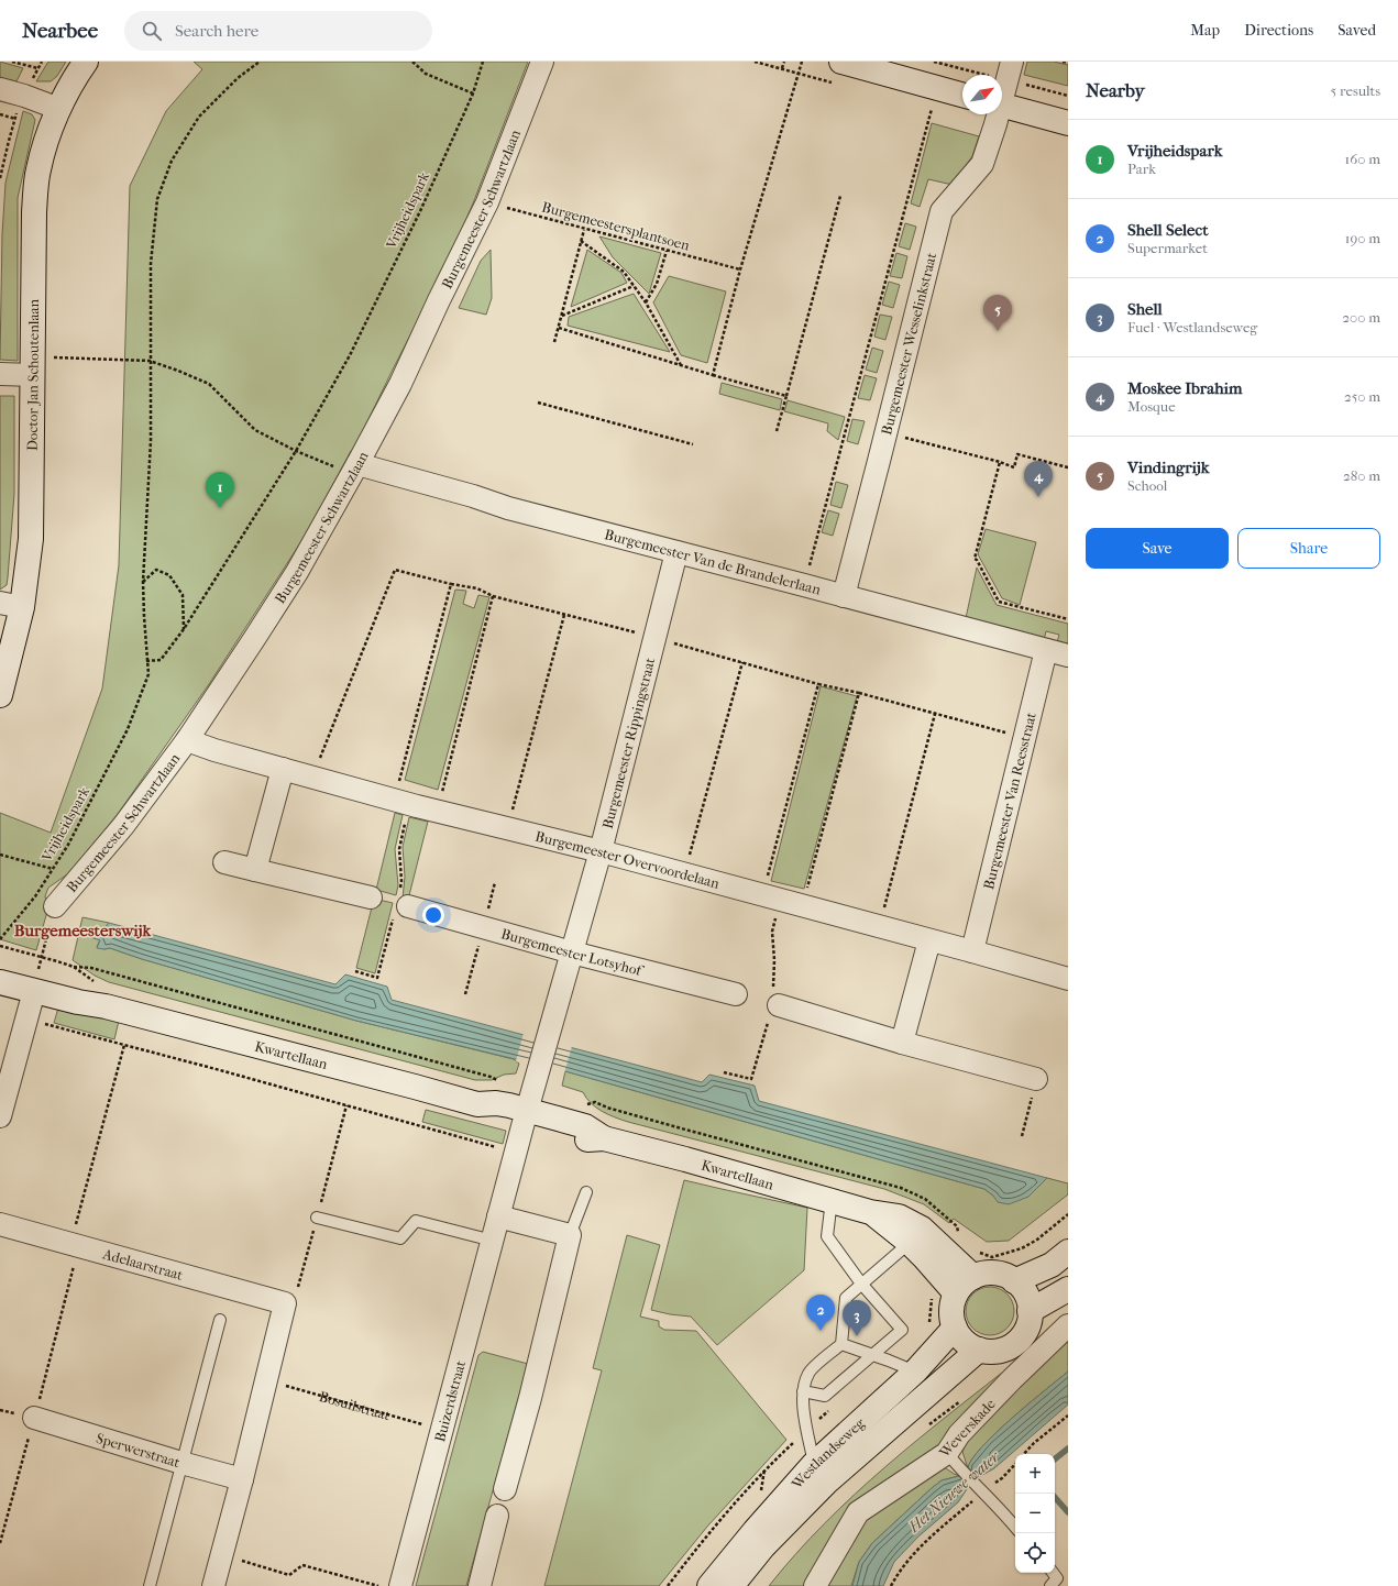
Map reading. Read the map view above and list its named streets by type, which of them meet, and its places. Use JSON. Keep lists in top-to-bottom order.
{
  "streets": {
    "street": [
      "Burgemeester Schwartzlaan",
      "Burgemeester Wesselinkstraat",
      "Doctor Jan Schoutenlaan",
      "Burgemeester Van de Brandelerlaan",
      "Burgemeester Rippingstraat",
      "Burgemeester Van Reesstraat",
      "Burgemeester Overvoordelaan",
      "Burgemeester Lotsyhof",
      "Kwartellaan",
      "Adelaarstraat",
      "Buizerdstraat",
      "Weverskade",
      "Sperwerstraat",
      "Westlandseweg"
    ],
    "path": ["Vrijheidspark", "Burgemeestersplantsoen", "Bosuilstraat"]
  },
  "crossings": [
    ["Burgemeester Schwartzlaan", "Burgemeestersplantsoen"],
    ["Burgemeester Schwartzlaan", "Burgemeester Van de Brandelerlaan"],
    ["Burgemeester Schwartzlaan", "Burgemeester Overvoordelaan"],
    ["Burgemeester Wesselinkstraat", "Burgemeester Van de Brandelerlaan"],
    ["Burgemeester Van de Brandelerlaan", "Burgemeester Rippingstraat"],
    ["Burgemeester Van de Brandelerlaan", "Burgemeester Van Reesstraat"],
    ["Burgemeester Rippingstraat", "Burgemeester Overvoordelaan"],
    ["Burgemeester Rippingstraat", "Burgemeester Lotsyhof"],
    ["Burgemeester Rippingstraat", "Kwartellaan"],
    ["Burgemeester Rippingstraat", "Buizerdstraat"],
    ["Burgemeester Van Reesstraat", "Burgemeester Overvoordelaan"],
    ["Kwartellaan", "Buizerdstraat"],
    ["Kwartellaan", "Westlandseweg"],
    ["Adelaarstraat", "Bosuilstraat"],
    ["Buizerdstraat", "Bosuilstraat"]
  ],
  "districts": ["Burgemeesterswijk"],
  "water": ["Het Nieuwe water"],
  "north": "top right",
  "page": {
    "header": "Nearbee",
    "search": "Search here",
    "nav": ["Map", "Directions", "Saved"],
    "heading": ["Nearby", "5 results"],
    "list": [
      {
        "mark": "1",
        "name": "Vrijheidspark",
        "note": "Park",
        "value": "160 m"
      },
      {
        "mark": "2",
        "name": "Shell Select",
        "note": "Supermarket",
        "value": "190 m"
      },
      {
        "mark": "3",
        "name": "Shell",
        "note": "Fuel · Westlandseweg",
        "value": "200 m"
      },
      {
        "mark": "4",
        "name": "Moskee Ibrahim",
        "note": "Mosque",
        "value": "250 m"
      },
      {
        "mark": "5",
        "name": "Vindingrijk",
        "note": "School",
        "value": "280 m"
      }
    ],
    "pins": [
      "5",
      "4",
      "1",
      "2",
      "3"
    ],
    "buttons": ["Save", "Share"],
    "map_buttons": ["+", "−"]
  }
}
